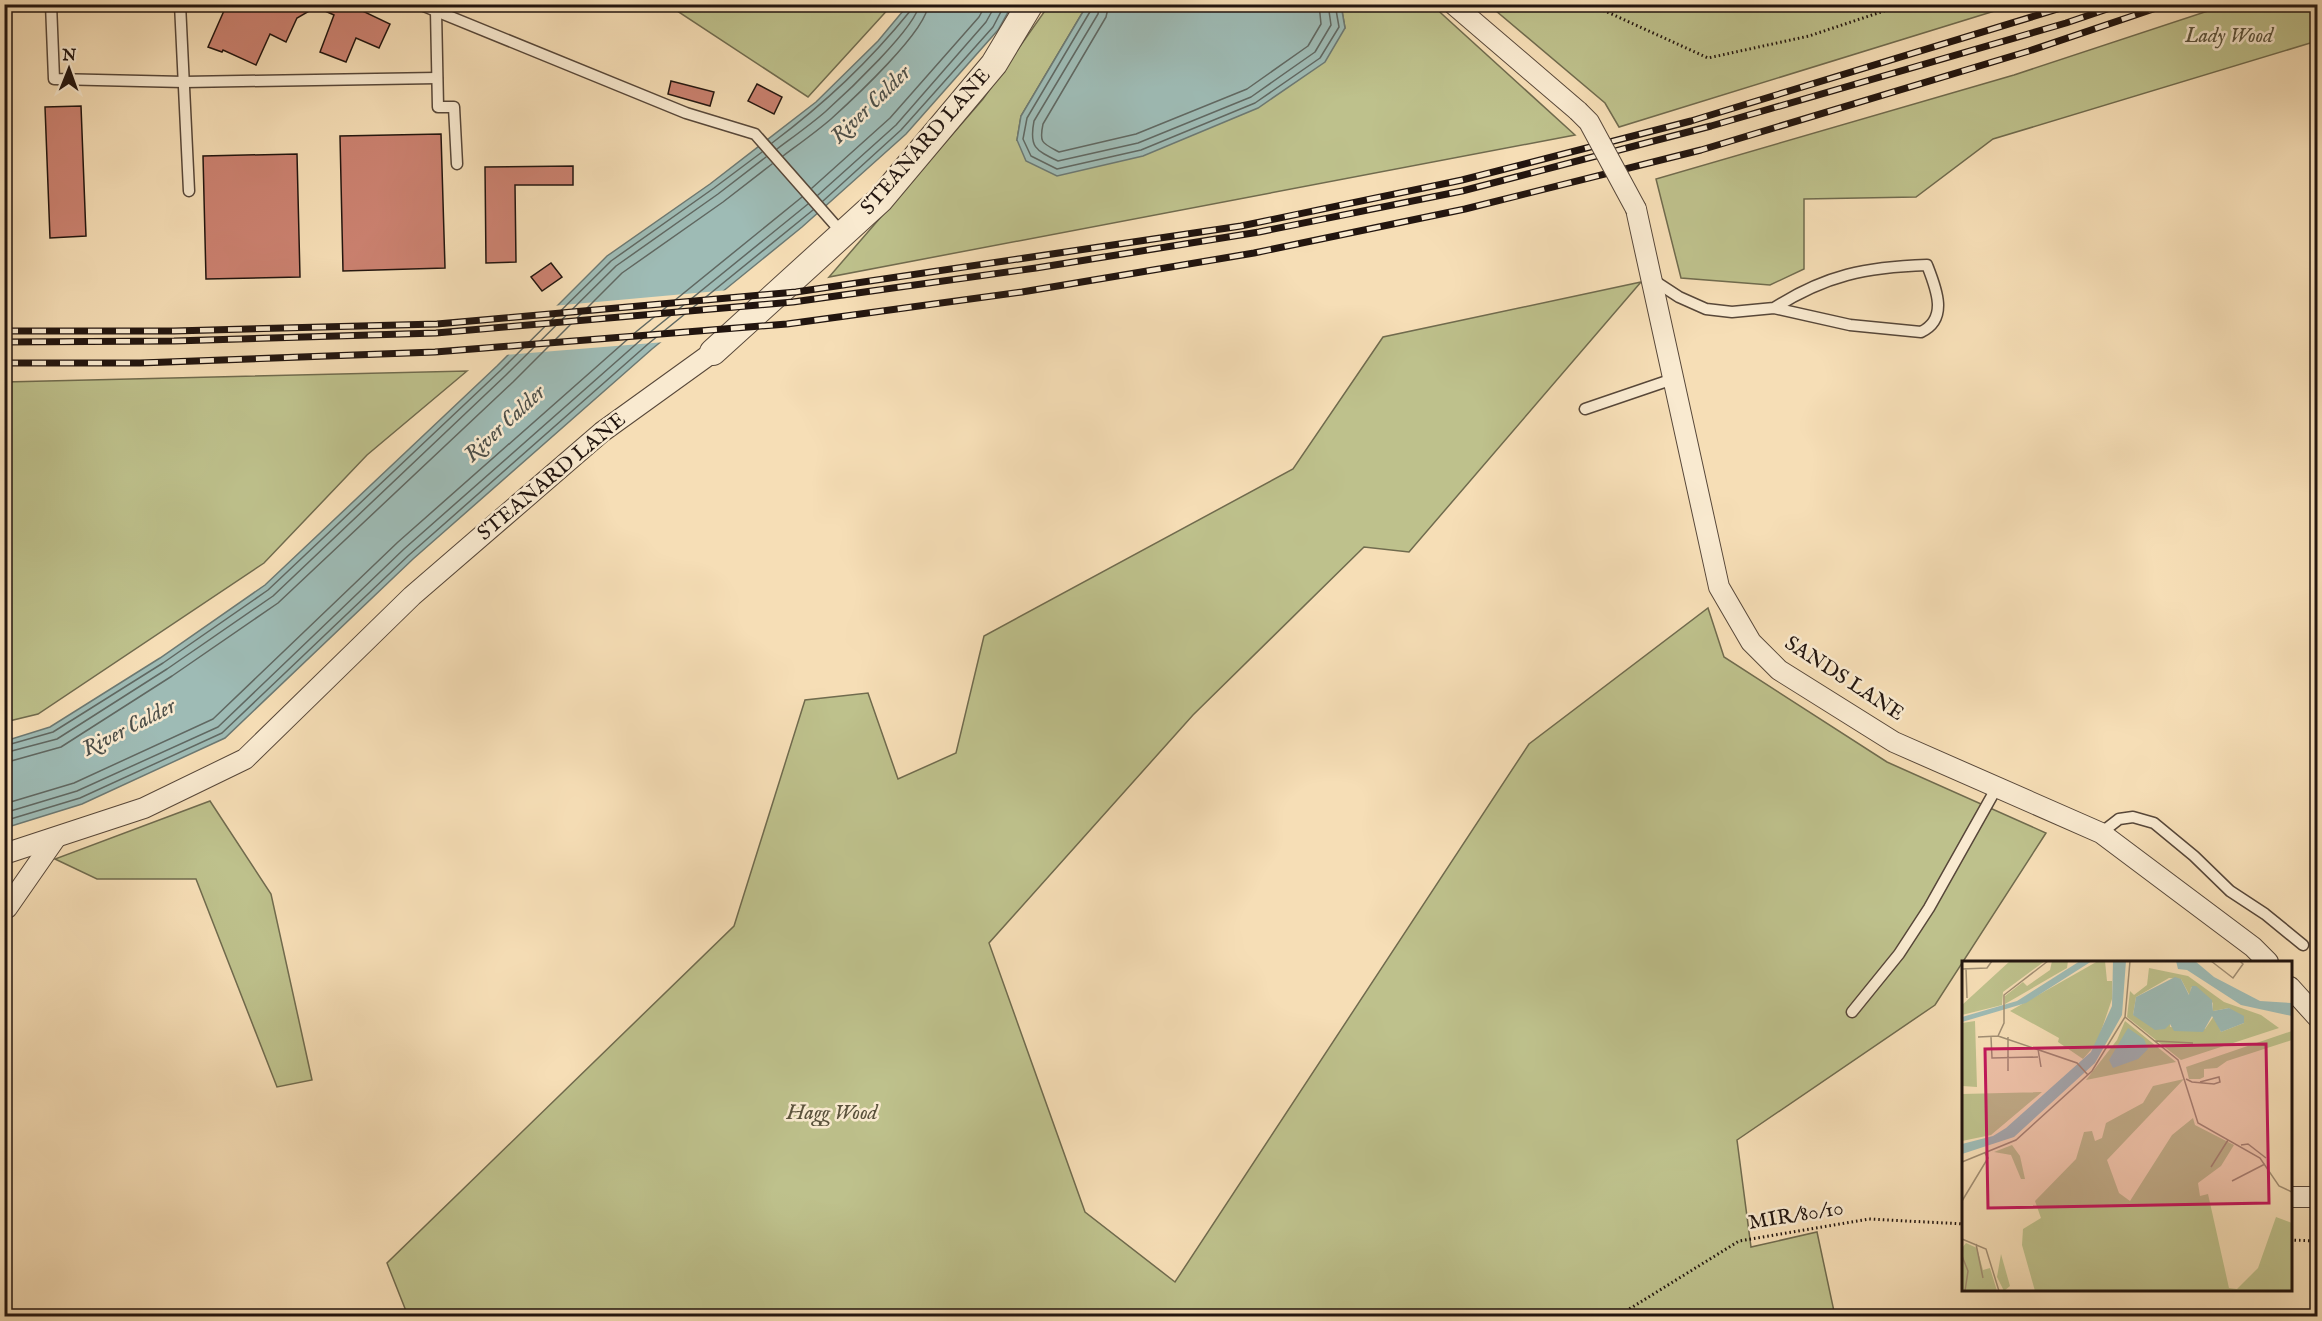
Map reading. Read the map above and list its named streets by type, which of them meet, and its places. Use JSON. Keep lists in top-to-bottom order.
{
  "streets": {
    "street": ["STEANARD LANE", "SANDS LANE"],
    "path": ["MIR/80/10"]
  },
  "water": ["River Calder"],
  "parks": ["Lady Wood", "Hagg Wood"],
  "north": "top"
}
